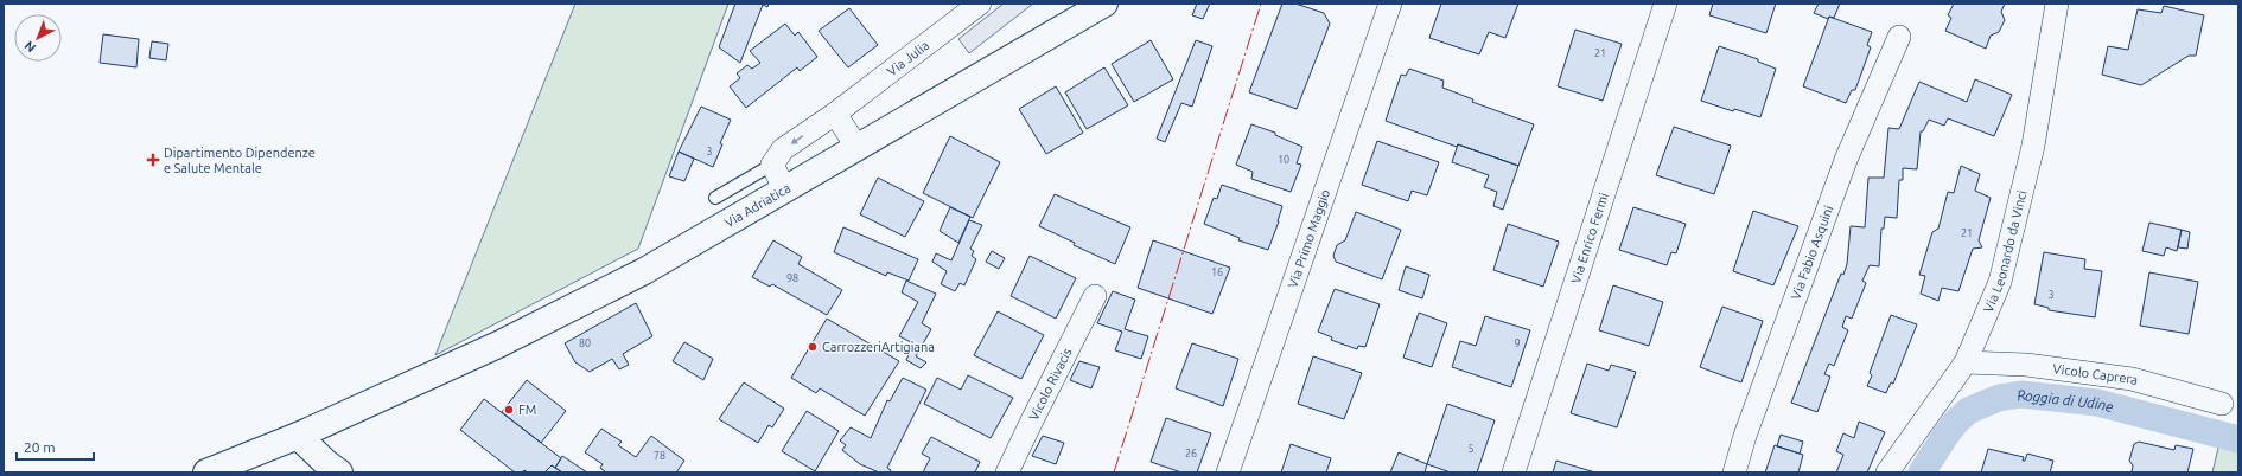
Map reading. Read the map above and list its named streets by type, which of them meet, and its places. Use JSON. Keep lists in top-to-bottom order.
{
  "streets": {
    "main road": ["Via Adriatica"],
    "street": [
      "Via Julia",
      "Via Primo Maggio",
      "Via Enrico Fermi",
      "Via Leonardo da Vinci",
      "Via Fabio Asquini",
      "Vicolo Caprera",
      "Vicolo Rivacis"
    ]
  },
  "crossings": [
    ["Via Leonardo da Vinci", "Vicolo Caprera"]
  ],
  "water": ["Roggia di Udine"],
  "places": {
    "health": ["Dipartimento Dipendenze e Salute Mentale"],
    "other": ["CarrozzeriArtigiana", "FM"]
  },
  "house_numbers": [
    "21",
    "3",
    "10",
    "21",
    "16",
    "98",
    "3",
    "80",
    "9",
    "5",
    "26",
    "78"
  ],
  "scale_bar": "20 m",
  "north": "bottom left"
}
